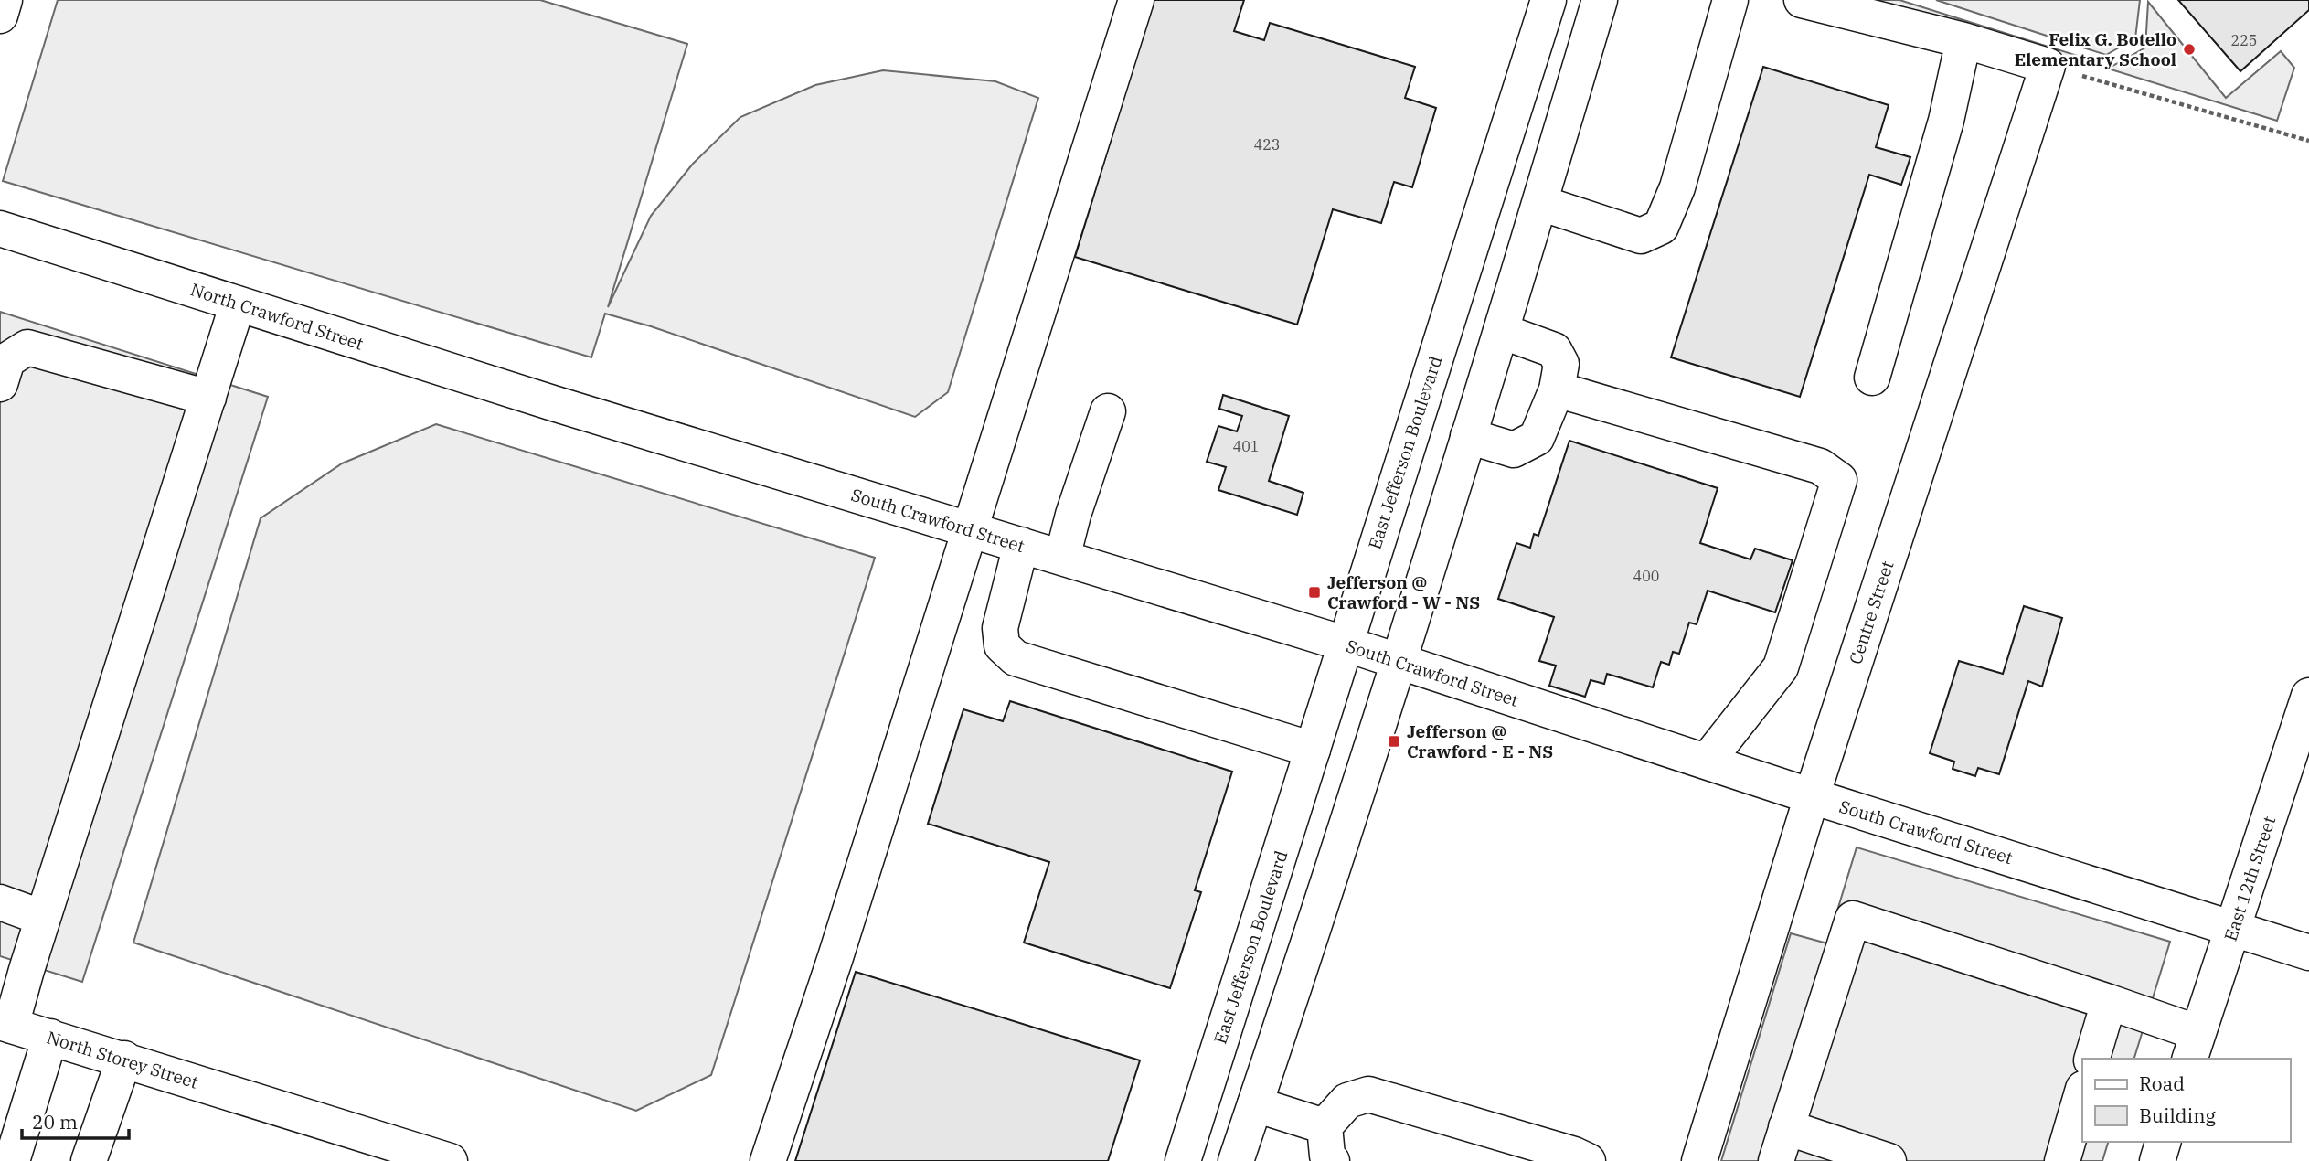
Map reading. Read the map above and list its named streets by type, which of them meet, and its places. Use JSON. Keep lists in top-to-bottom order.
{
  "streets": {
    "street": [
      "North Crawford Street",
      "East Jefferson Boulevard",
      "South Crawford Street",
      "Centre Street",
      "East 12th Street",
      "North Storey Street"
    ]
  },
  "crossings": [
    ["North Crawford Street", "South Crawford Street"],
    ["East Jefferson Boulevard", "South Crawford Street"],
    ["South Crawford Street", "Centre Street"],
    ["South Crawford Street", "East 12th Street"]
  ],
  "places": {
    "other": ["Felix G. Botello Elementary School"],
    "transit": ["Jefferson @ Crawford - W - NS", "Jefferson @ Crawford - E - NS"]
  },
  "house_numbers": [
    "225",
    "423",
    "401",
    "400"
  ],
  "legend": ["Road", "Building"],
  "scale_bar": "20 m"
}
